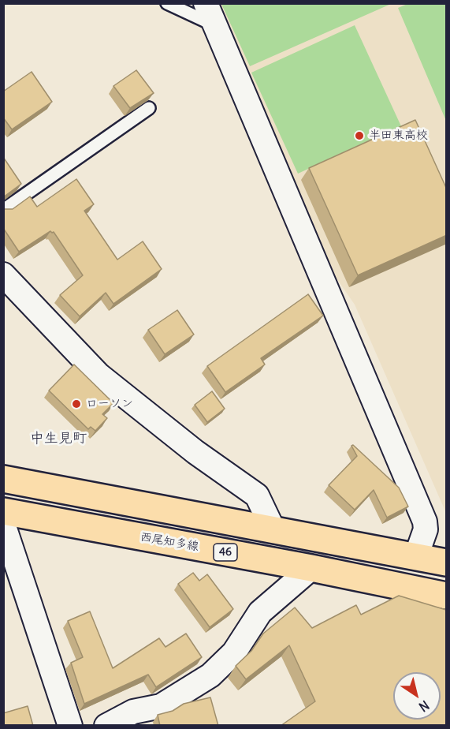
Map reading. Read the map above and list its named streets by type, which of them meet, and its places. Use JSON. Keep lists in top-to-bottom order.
{
  "streets": {
    "main road": ["西尾知多線", "46"]
  },
  "districts": ["中生見町"],
  "places": ["半田東高校", "ローソン"],
  "north": "bottom right"
}
